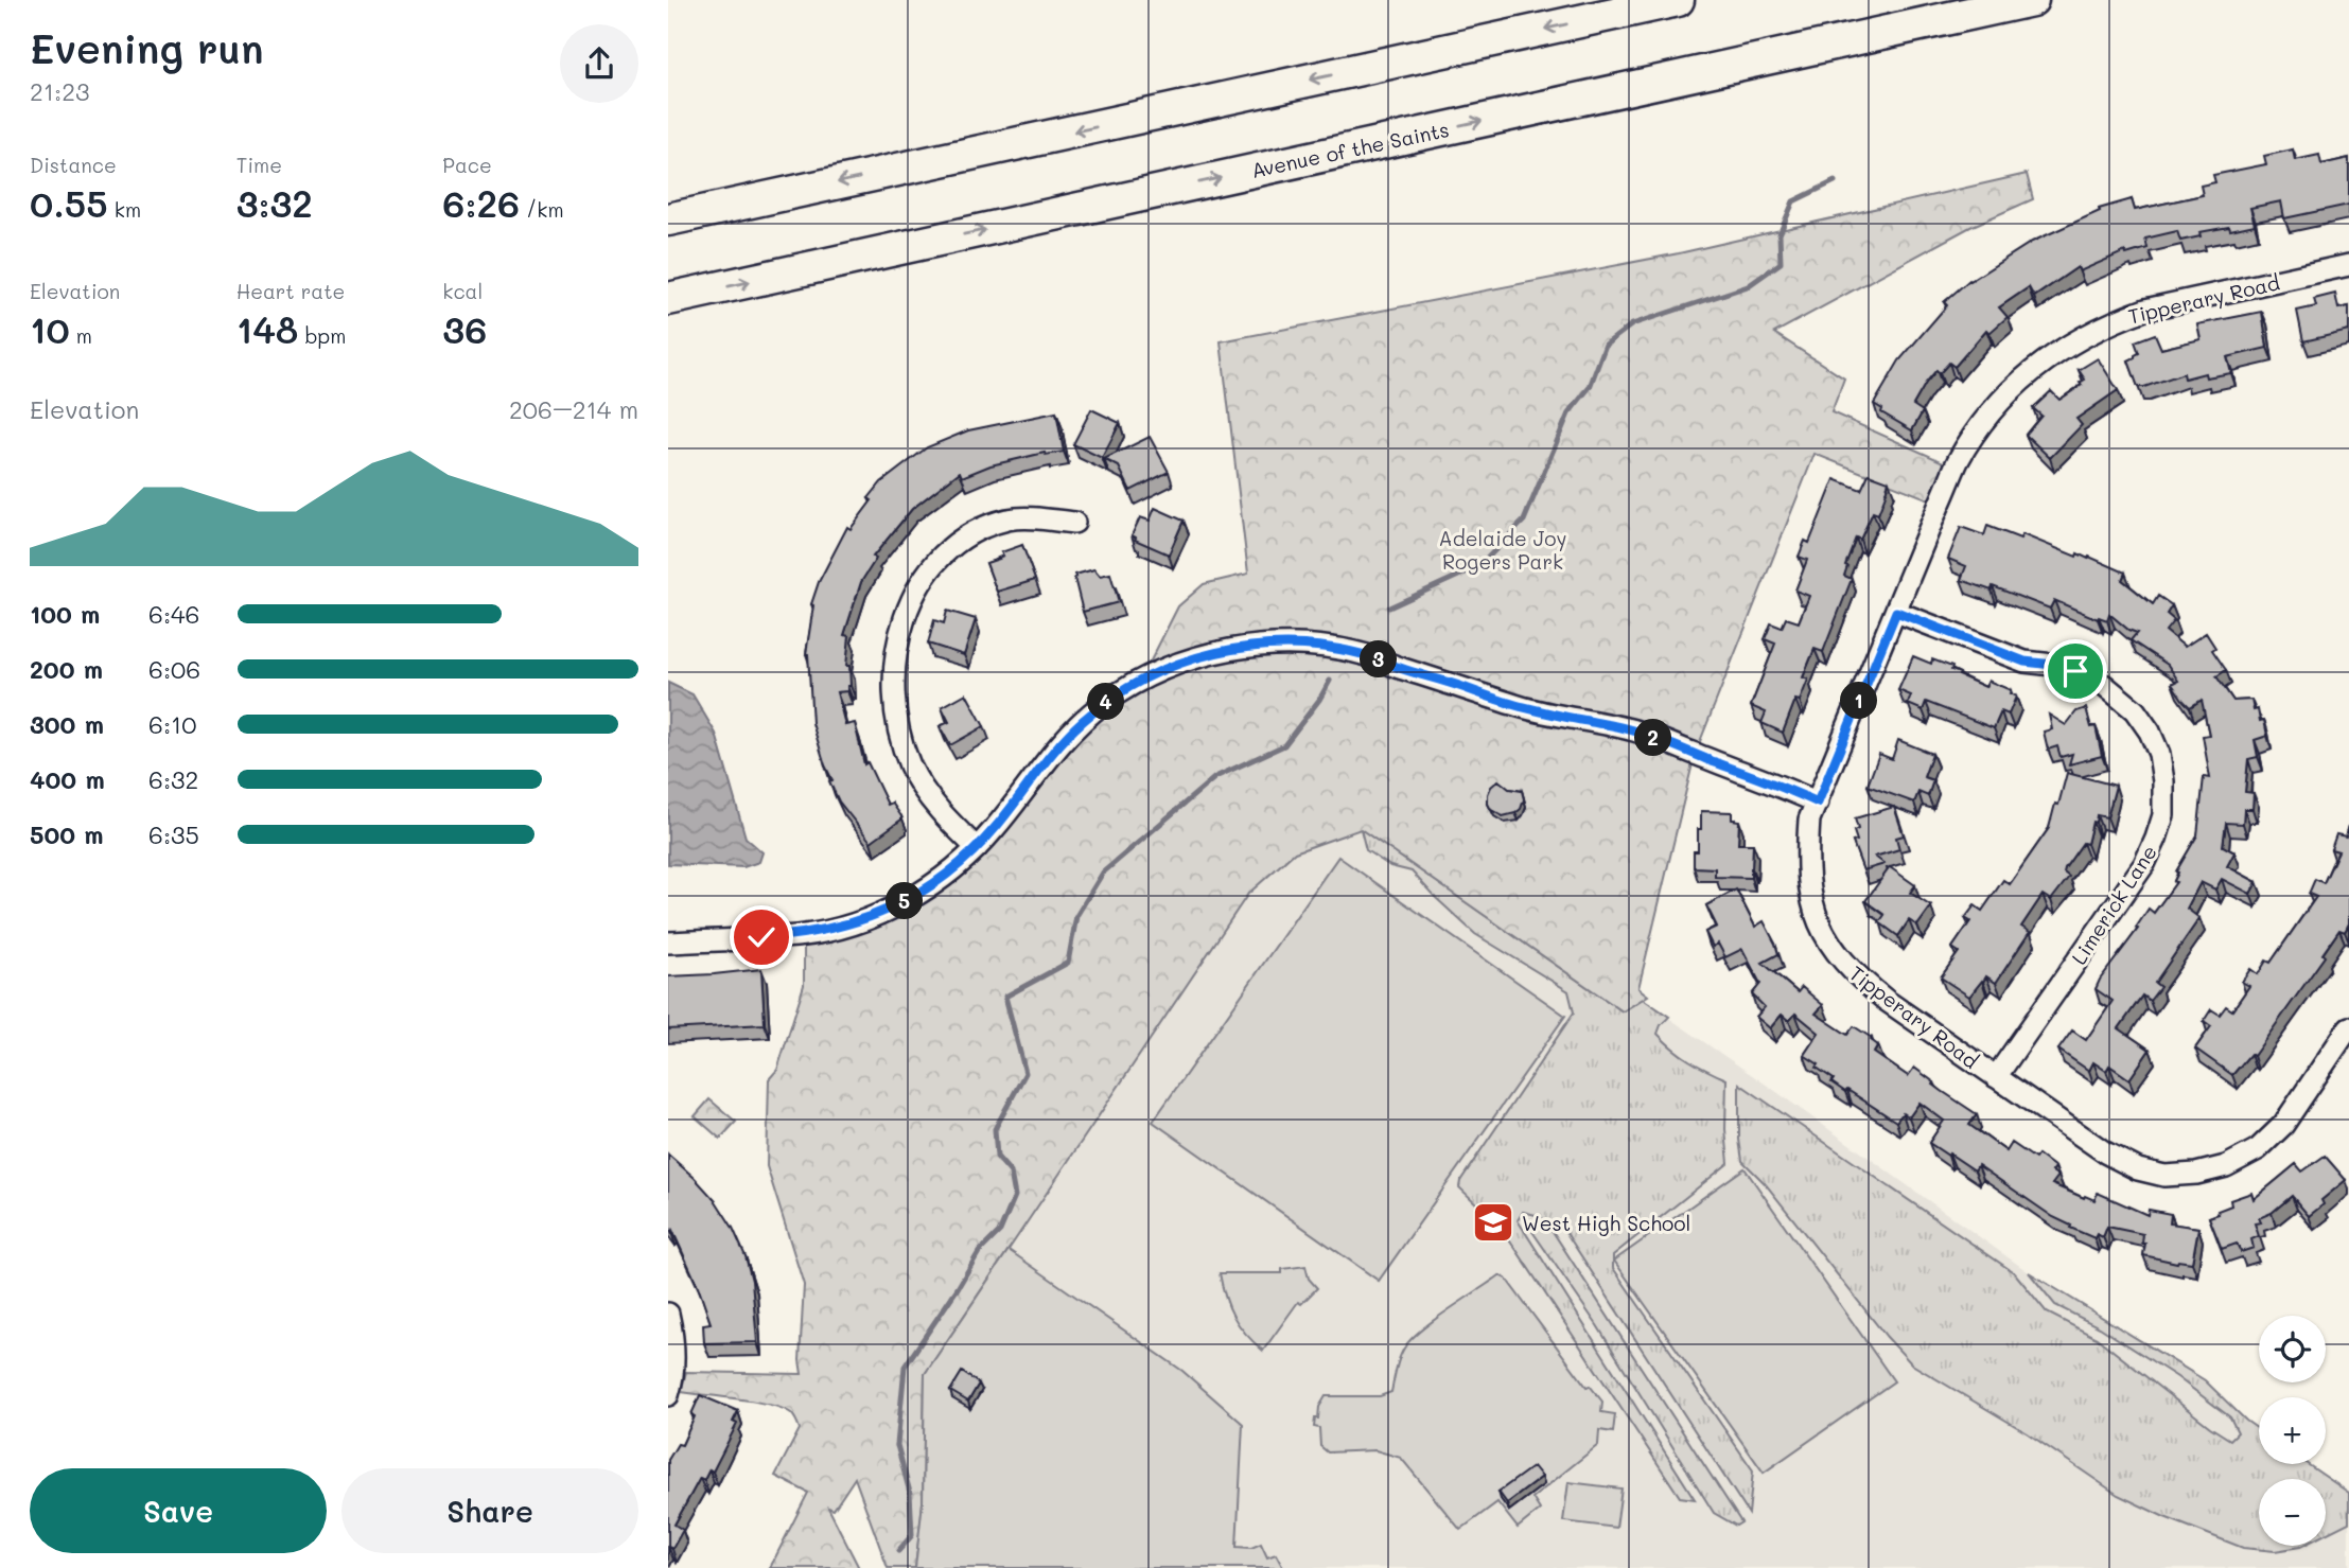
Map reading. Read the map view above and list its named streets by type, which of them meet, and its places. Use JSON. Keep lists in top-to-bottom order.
{
  "streets": {
    "highway": ["Avenue of the Saints"],
    "street": ["Tipperary Road", "Limerick Lane"]
  },
  "crossings": [
    ["Tipperary Road", "Limerick Lane"]
  ],
  "parks": ["Adelaide Joy Rogers Park"],
  "places": {
    "school or university": ["West High School"]
  },
  "page": {
    "heading": ["Evening run", "21:23"],
    "stats": [
      ["Distance", "0.55 km"],
      ["Time", "3:32"],
      ["Pace", "6:26 /km"],
      ["Elevation", "10 m"],
      ["Heart rate", "148 bpm"],
      ["kcal", "36"]
    ],
    "chart": ["Elevation", "206–214 m"],
    "list": [
      {
        "name": "100 m",
        "note": "6:46"
      },
      {
        "name": "200 m",
        "note": "6:06"
      },
      {
        "name": "300 m",
        "note": "6:10"
      },
      {
        "name": "400 m",
        "note": "6:32"
      },
      {
        "name": "500 m",
        "note": "6:35"
      }
    ],
    "pins": [
      "3",
      "1",
      "4",
      "2",
      "5"
    ],
    "map_buttons": ["+", "−"],
    "buttons": ["Save", "Share"]
  }
}
